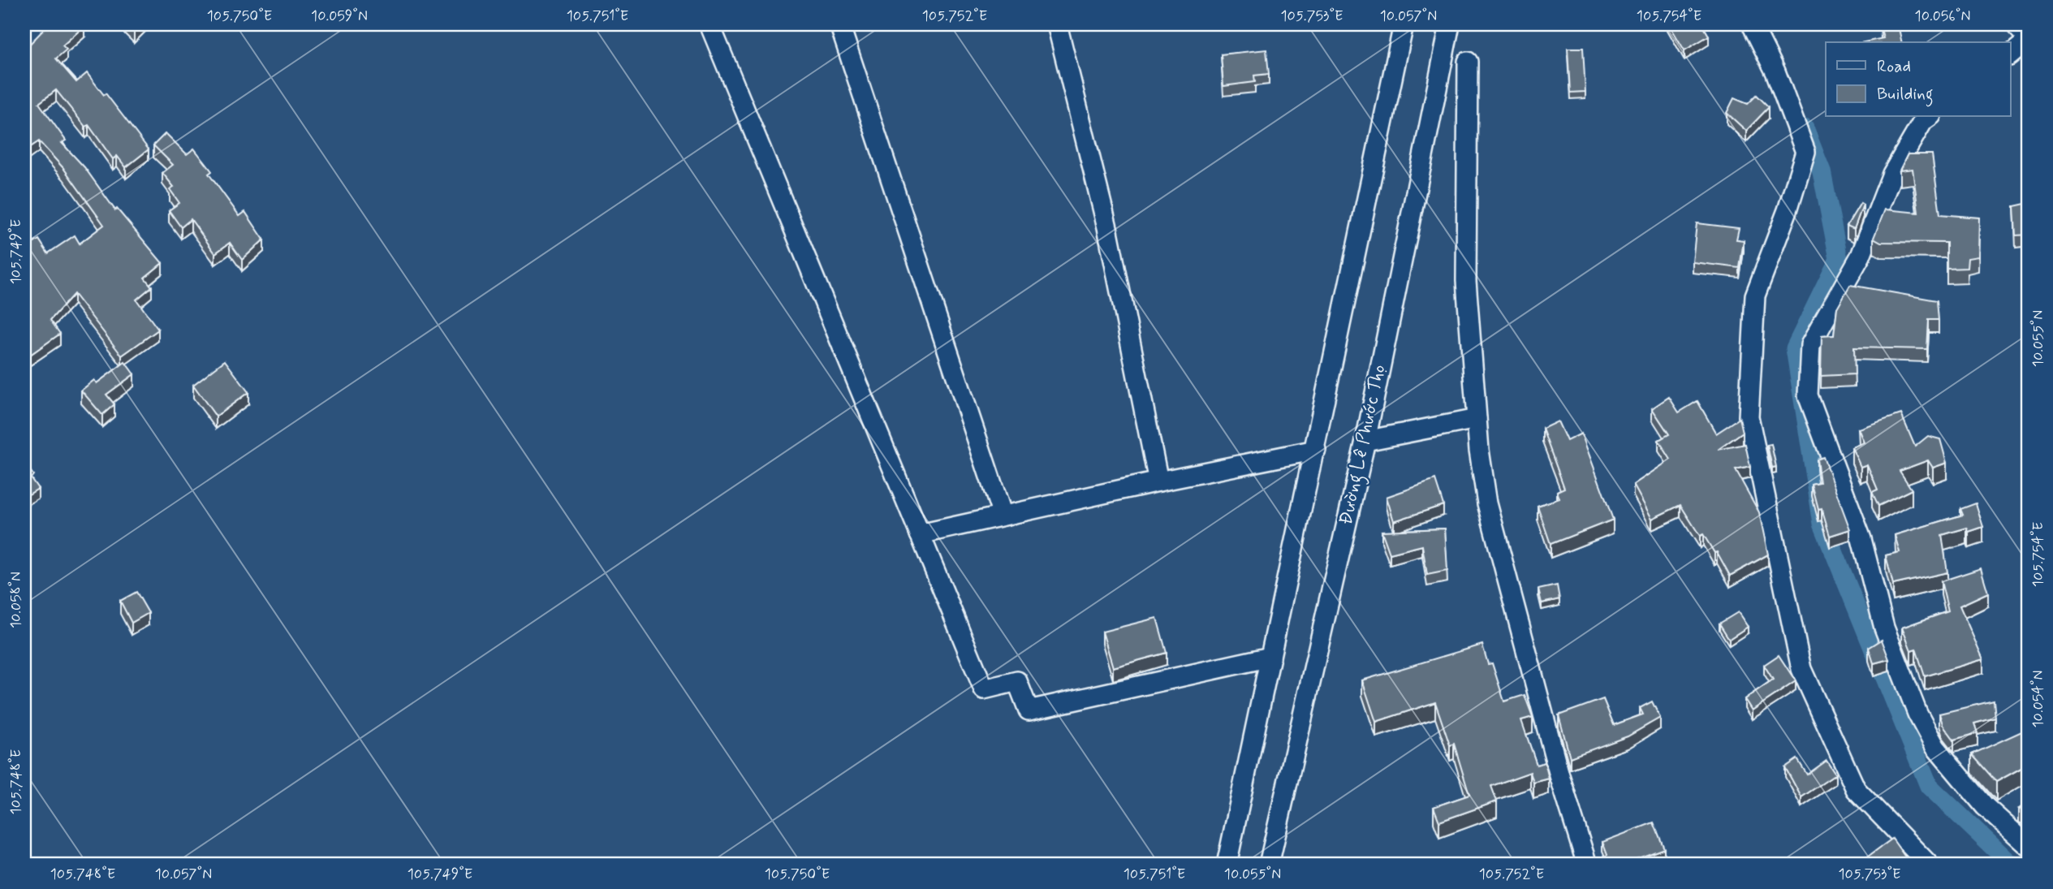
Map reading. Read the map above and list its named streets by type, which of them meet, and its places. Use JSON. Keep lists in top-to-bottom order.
{
  "streets": {
    "street": ["Đường Lê Phước Thọ"]
  },
  "legend": ["Road", "Building"],
  "coordinates": [
    "105.750°E",
    "10.059°N",
    "105.751°E",
    "105.752°E",
    "105.753°E",
    "10.057°N",
    "105.754°E",
    "10.056°N",
    "105.749°E",
    "10.055°N",
    "10.058°N",
    "10.054°N",
    "105.748°E"
  ]
}
